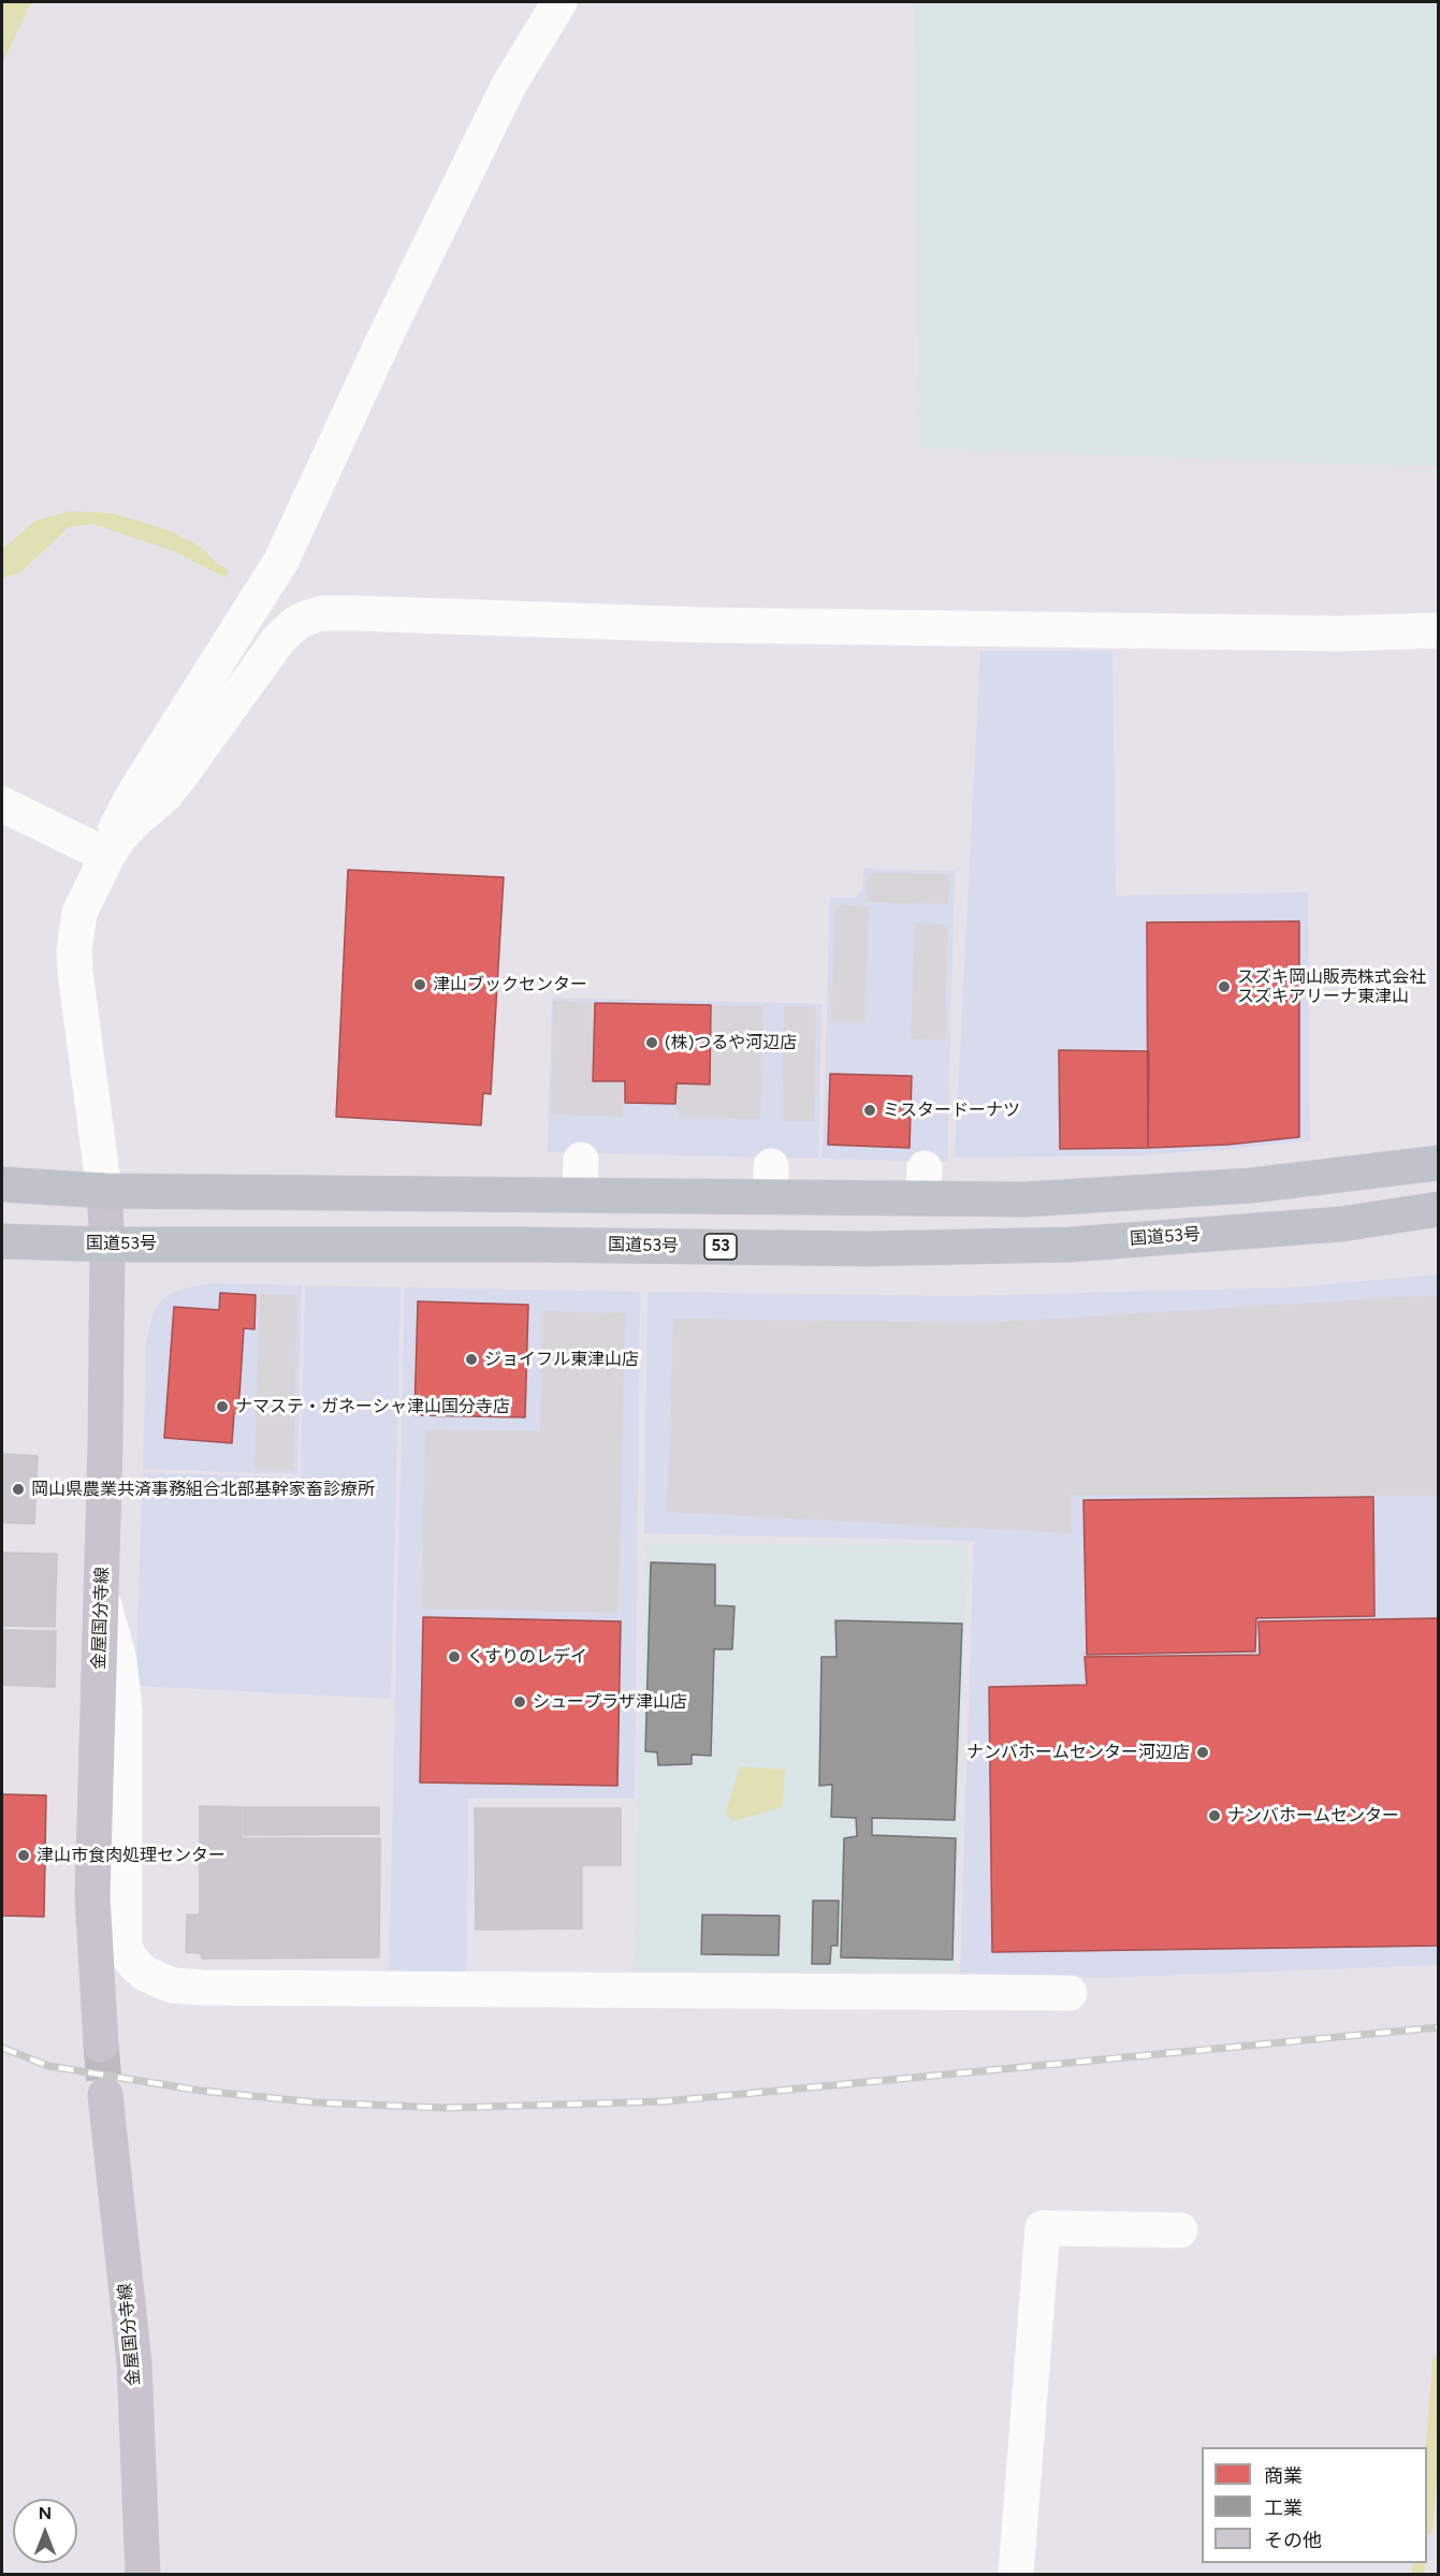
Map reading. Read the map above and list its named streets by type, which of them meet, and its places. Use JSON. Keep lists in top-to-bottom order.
{
  "streets": {
    "highway": ["国道53号", "53"],
    "main road": ["金屋国分寺線"]
  },
  "crossings": [
    ["国道53号", "金屋国分寺線"]
  ],
  "places": [
    "津山ブックセンター",
    "スズキ岡山販売株式会社 スズキアリーナ東津山",
    "(株)つるや河辺店",
    "ミスタードーナツ",
    "ジョイフル東津山店",
    "ナマステ・ガネーシャ津山国分寺店",
    "岡山県農業共済事務組合北部基幹家畜診療所",
    "くすりのレデイ",
    "シュープラザ津山店",
    "ナンバホームセンター河辺店",
    "ナンバホームセンター",
    "津山市食肉処理センター"
  ],
  "legend": ["商業", "工業", "その他"],
  "north": "top"
}
